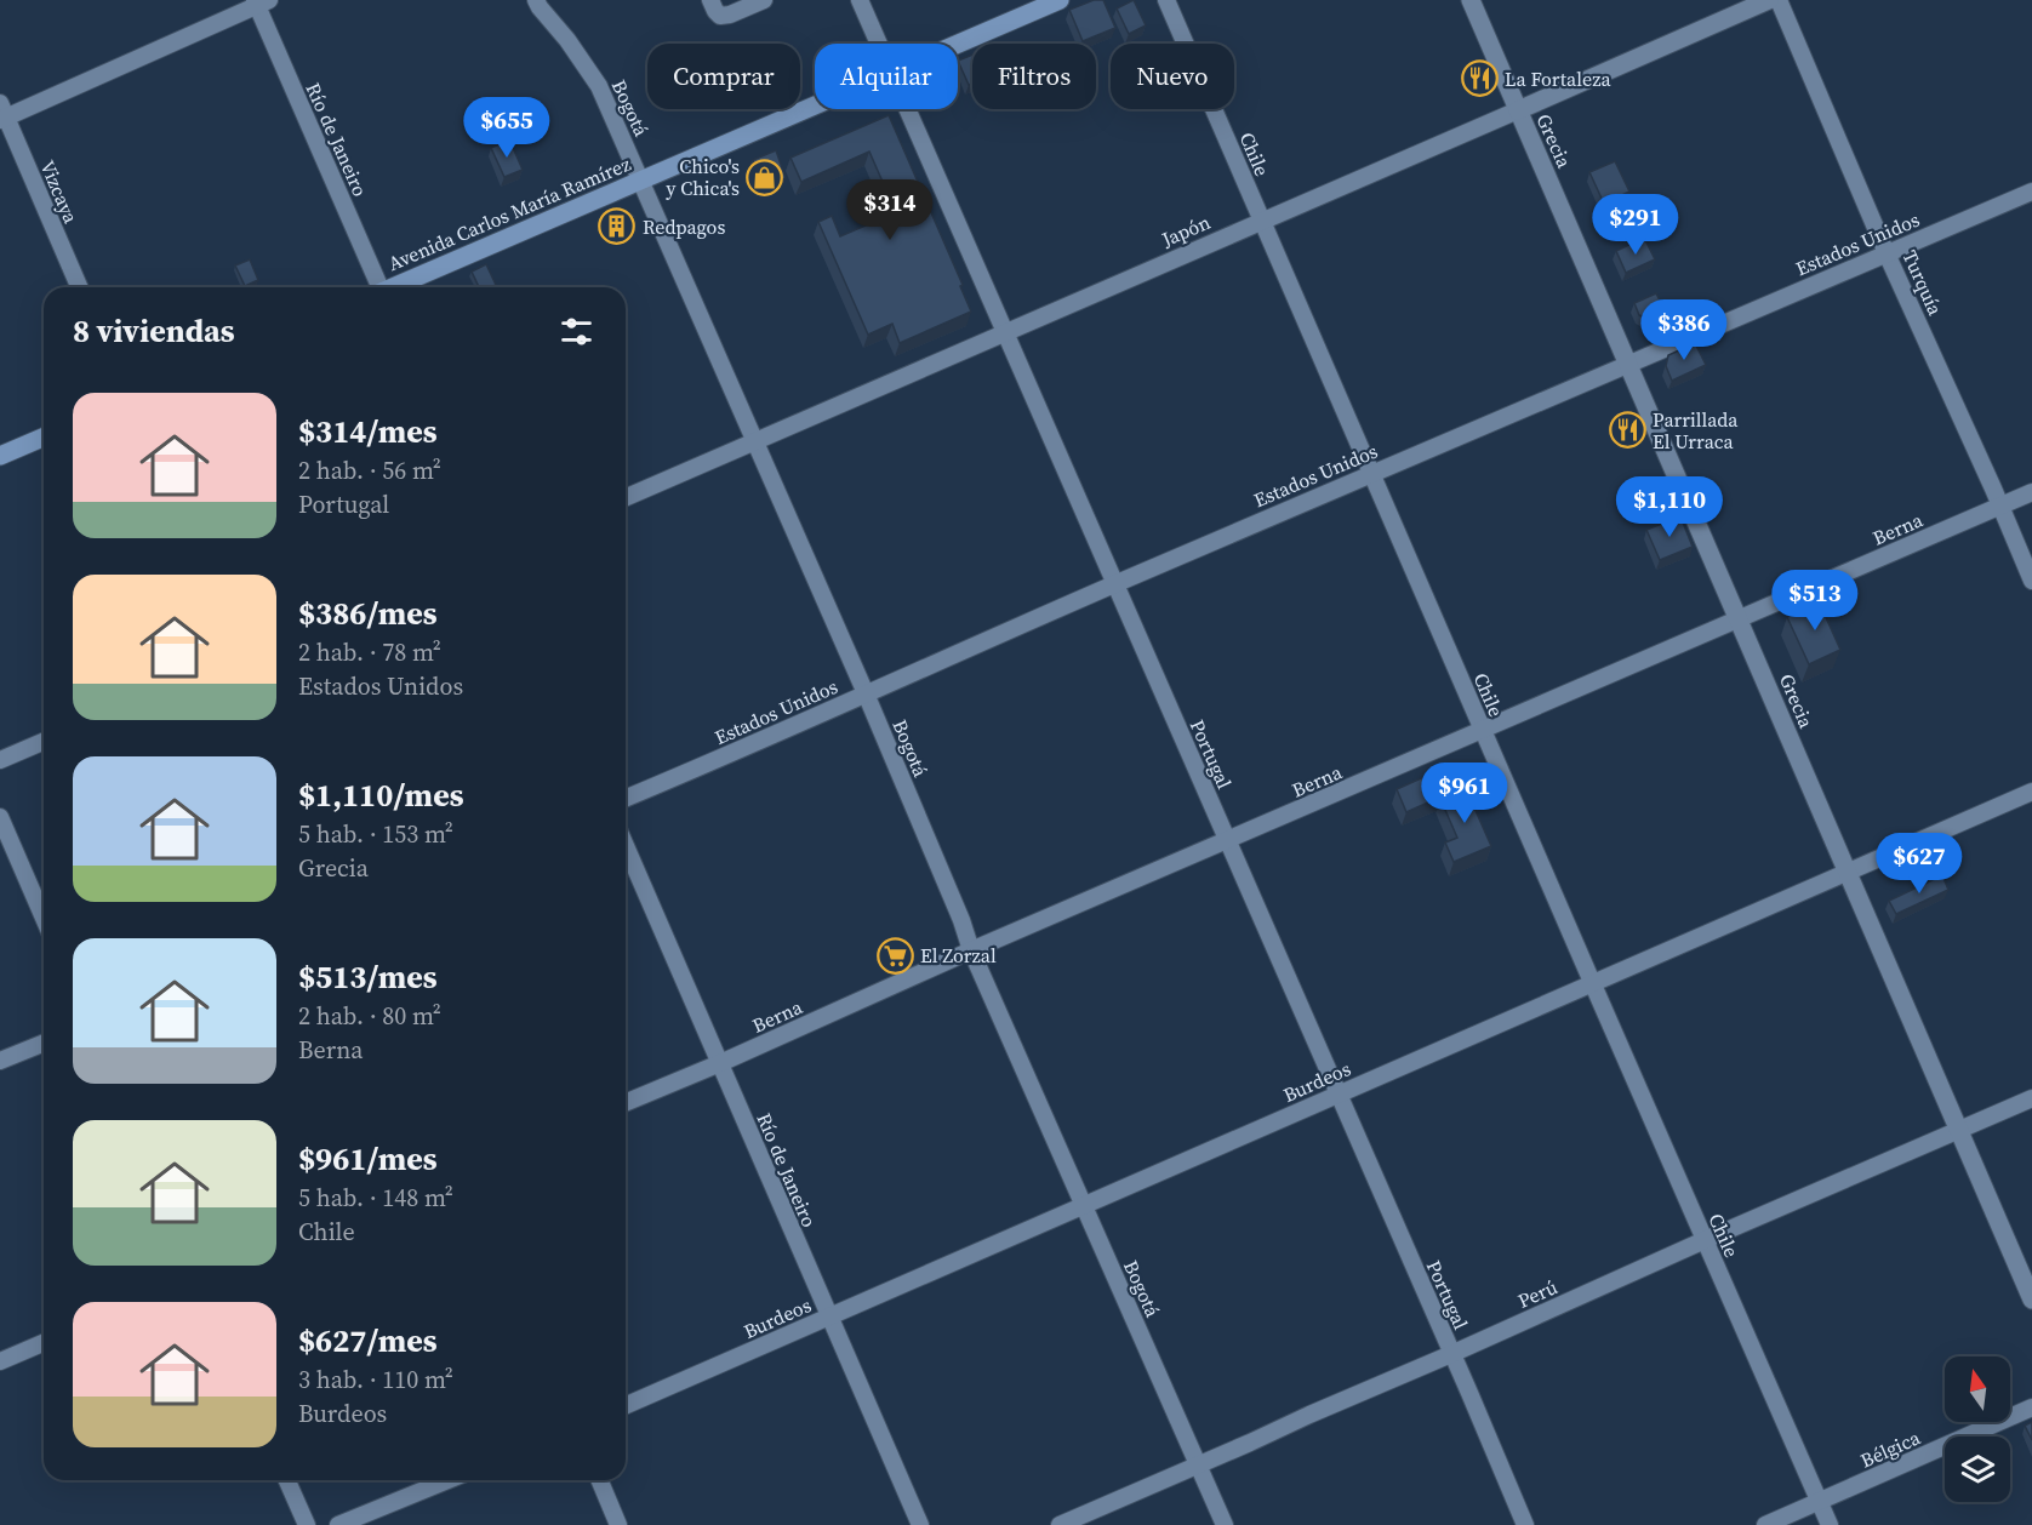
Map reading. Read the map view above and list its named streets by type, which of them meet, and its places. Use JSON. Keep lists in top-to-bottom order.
{
  "streets": {
    "main road": ["Avenida Carlos María Ramírez"],
    "street": [
      "Bogotá",
      "Río de Janeiro",
      "Grecia",
      "Chile",
      "Vizcaya",
      "Japón",
      "Estados Unidos",
      "Turquía",
      "Berna",
      "Portugal",
      "Burdeos",
      "Perú",
      "Bélgica"
    ]
  },
  "crossings": [
    ["Bogotá", "Avenida Carlos María Ramírez"],
    ["Bogotá", "Japón"],
    ["Bogotá", "Estados Unidos"],
    ["Bogotá", "Berna"],
    ["Bogotá", "Burdeos"],
    ["Bogotá", "Perú"],
    ["Río de Janeiro", "Berna"],
    ["Río de Janeiro", "Burdeos"],
    ["Grecia", "Japón"],
    ["Grecia", "Estados Unidos"],
    ["Grecia", "Berna"],
    ["Grecia", "Burdeos"],
    ["Grecia", "Perú"],
    ["Chile", "Japón"],
    ["Chile", "Estados Unidos"],
    ["Chile", "Berna"],
    ["Chile", "Burdeos"],
    ["Chile", "Perú"],
    ["Chile", "Bélgica"],
    ["Japón", "Portugal"],
    ["Estados Unidos", "Turquía"],
    ["Estados Unidos", "Portugal"],
    ["Turquía", "Berna"],
    ["Berna", "Portugal"],
    ["Portugal", "Burdeos"],
    ["Portugal", "Perú"]
  ],
  "places": {
    "restaurant": ["La Fortaleza", "Parrillada El Urraca"],
    "shop": ["Chico's y Chica's"],
    "building": ["Redpagos"],
    "supermarket": ["El Zorzal"]
  },
  "north": "top",
  "page": {
    "chip": [
      "Comprar",
      "Alquilar",
      "Filtros",
      "Nuevo"
    ],
    "price": [
      "$655",
      "$314",
      "$291",
      "$386",
      "$1,110",
      "$513",
      "$961",
      "$627"
    ],
    "heading": "8 viviendas",
    "list": [
      {
        "name": "$314/mes",
        "note": "2 hab. · 56 m² · Portugal"
      },
      {
        "name": "$386/mes",
        "note": "2 hab. · 78 m² · Estados Unidos"
      },
      {
        "name": "$1,110/mes",
        "note": "5 hab. · 153 m² · Grecia"
      },
      {
        "name": "$513/mes",
        "note": "2 hab. · 80 m² · Berna"
      },
      {
        "name": "$961/mes",
        "note": "5 hab. · 148 m² · Chile"
      },
      {
        "name": "$627/mes",
        "note": "3 hab. · 110 m² · Burdeos"
      }
    ]
  }
}
